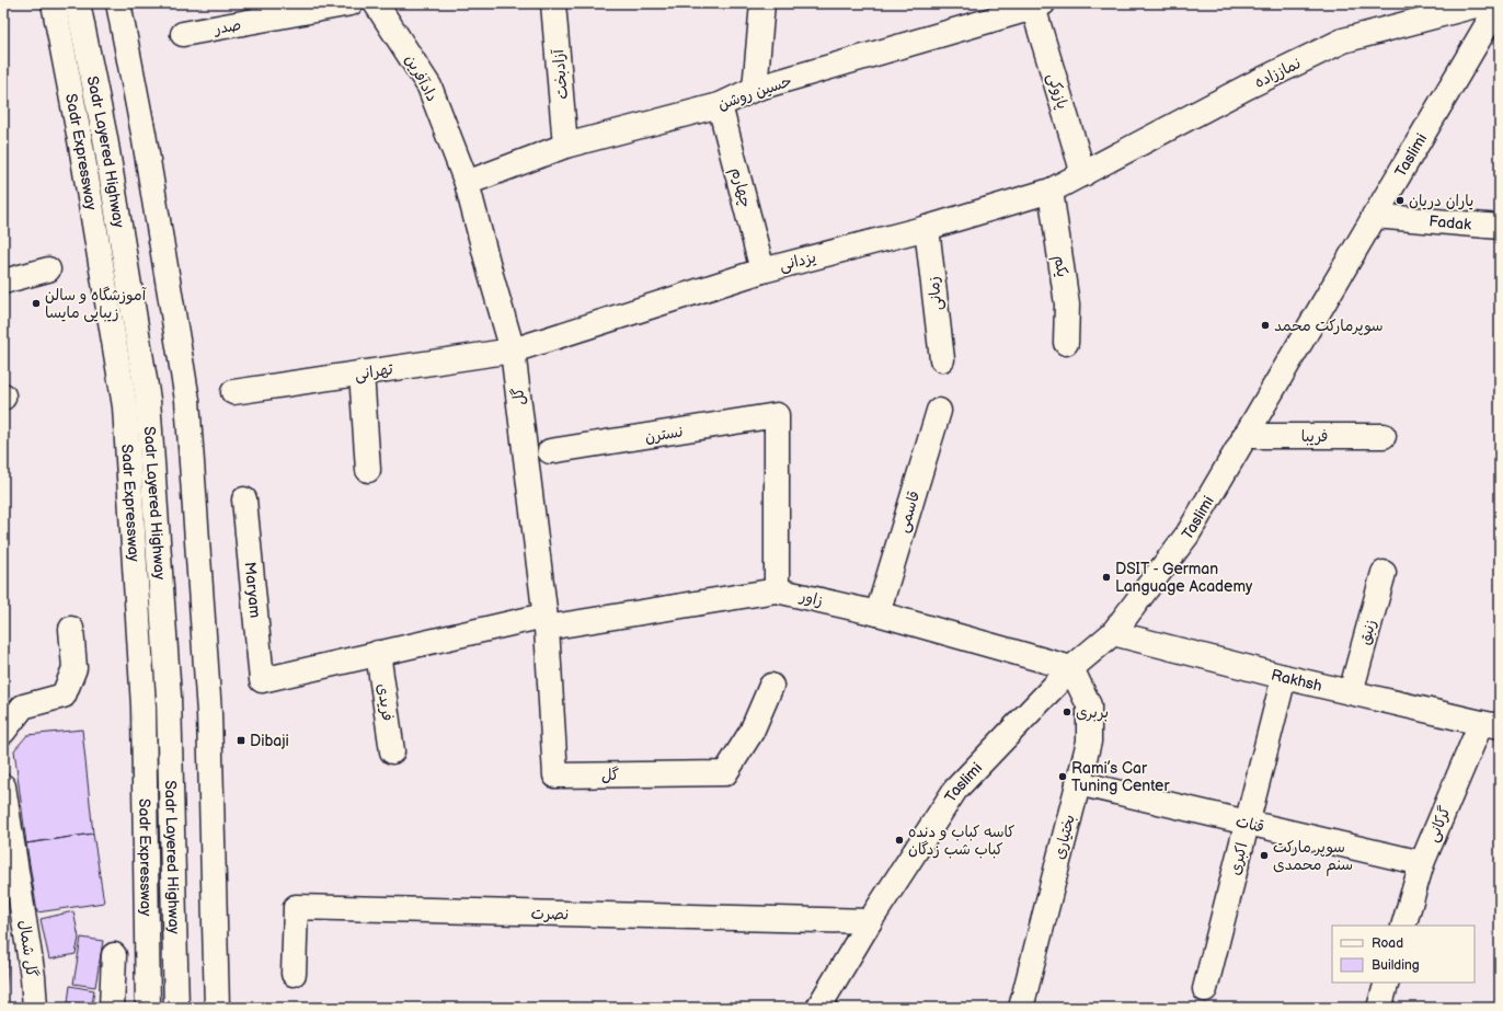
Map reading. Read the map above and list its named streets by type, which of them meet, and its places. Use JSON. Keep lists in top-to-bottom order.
{
  "streets": {
    "main road": [
      "صدر",
      "نماززاده",
      "آزادبخت",
      "دادآفرین",
      "پازوکی",
      "حسین روشن",
      "Sadr Expressway",
      "Sadr Layered Highway",
      "Taslimi",
      "چهارم",
      "Fadak",
      "یزدانی",
      "یکم",
      "زمانی",
      "تهرانی",
      "گل",
      "نسترن",
      "فریبا",
      "قاسمی",
      "Maryam",
      "زاور",
      "زنبق",
      "Rakhsh",
      "فریدی",
      "قنات",
      "گرکانی",
      "بختیاری",
      "اکبری",
      "نصرت",
      "گل شمال"
    ]
  },
  "crossings": [
    ["نماززاده", "پازوکی"],
    ["نماززاده", "یزدانی"],
    ["آزادبخت", "حسین روشن"],
    ["دادآفرین", "حسین روشن"],
    ["دادآفرین", "گل"],
    ["پازوکی", "حسین روشن"],
    ["پازوکی", "یزدانی"],
    ["حسین روشن", "چهارم"],
    ["حسین روشن", "گل"],
    ["Taslimi", "Fadak"],
    ["Taslimi", "فریبا"],
    ["Taslimi", "زاور"],
    ["Taslimi", "Rakhsh"],
    ["Taslimi", "بختیاری"],
    ["Taslimi", "نصرت"],
    ["چهارم", "یزدانی"],
    ["یزدانی", "یکم"],
    ["یزدانی", "زمانی"],
    ["یزدانی", "تهرانی"],
    ["یزدانی", "گل"],
    ["تهرانی", "گل"],
    ["گل", "زاور"],
    ["نسترن", "زاور"],
    ["قاسمی", "زاور"],
    ["Maryam", "فریدی"],
    ["زاور", "بختیاری"],
    ["زنبق", "Rakhsh"],
    ["Rakhsh", "گرکانی"],
    ["Rakhsh", "اکبری"],
    ["قنات", "گرکانی"],
    ["قنات", "بختیاری"],
    ["قنات", "اکبری"]
  ],
  "places": {
    "other": [
      "یاران دریان",
      "آموزشگاه و سالن زیبایی مایسا",
      "سوپرمارکت محمد",
      "DSIT - German Language Academy",
      "بربری",
      "Rami’s Car Tuning Center",
      "کاسه کباب و دنده کباب شب زدگان",
      "سوپر مارکت سنم محمدی"
    ],
    "transit": ["Dibaji"]
  },
  "legend": ["Road", "Building"]
}
